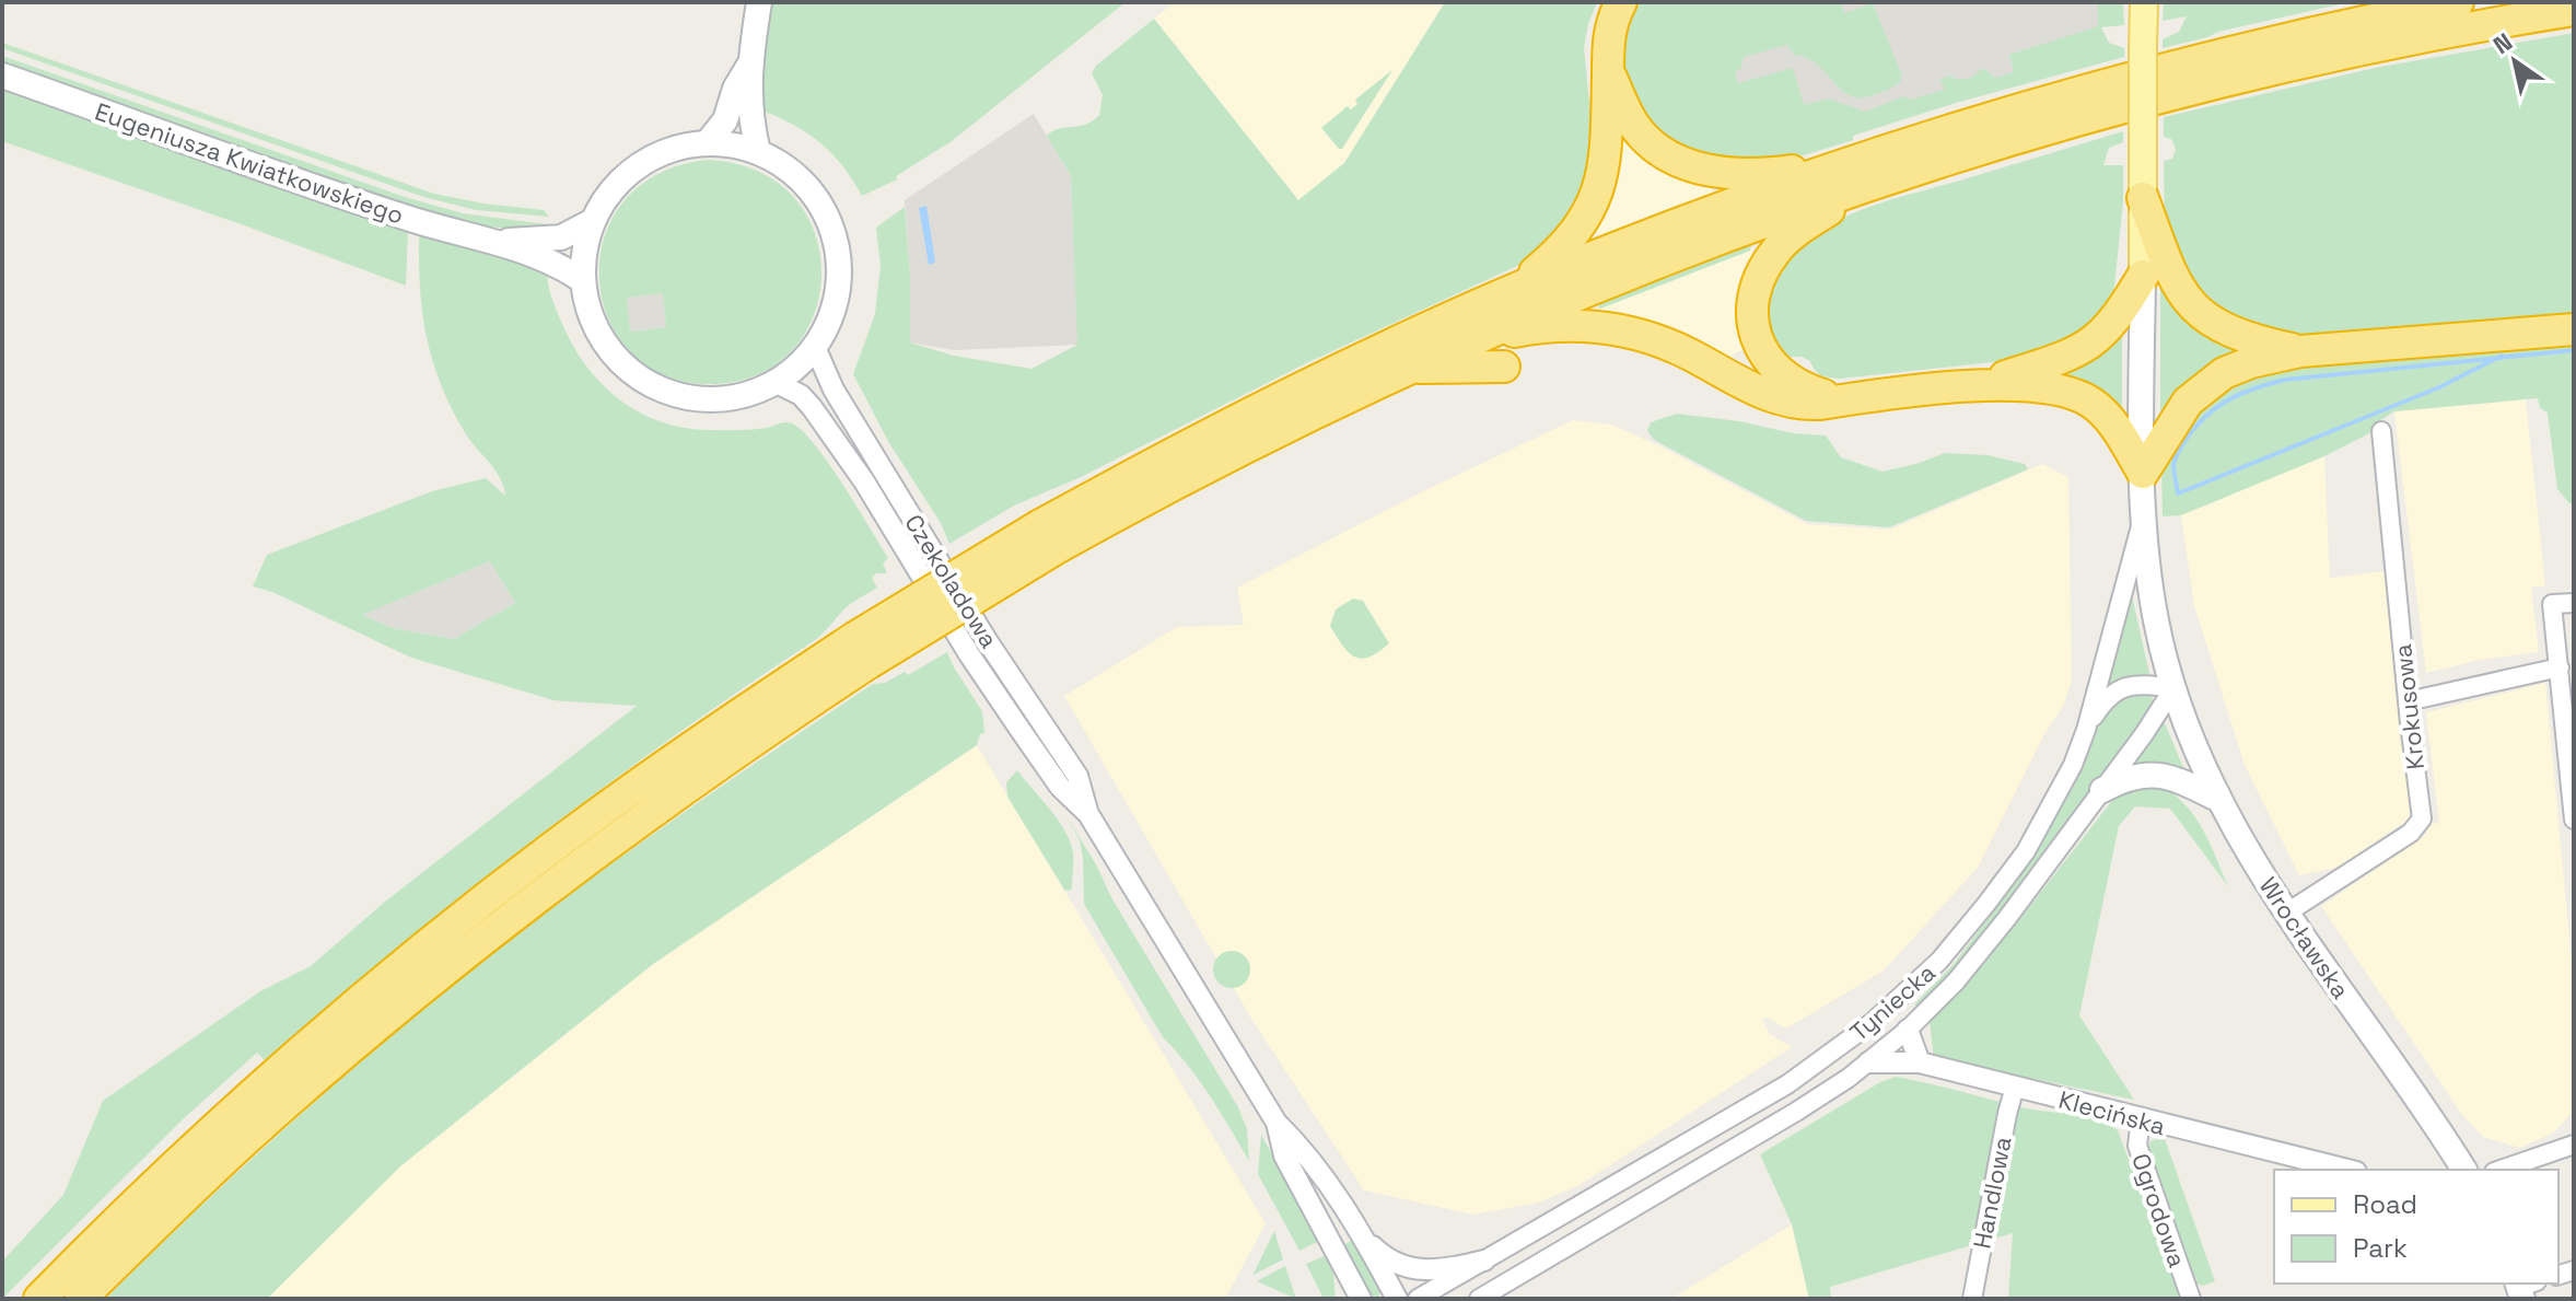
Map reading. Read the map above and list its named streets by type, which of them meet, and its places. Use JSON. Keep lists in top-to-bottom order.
{
  "streets": {
    "main road": ["Eugeniusza Kwiatkowskiego", "Wrocławska"],
    "street": [
      "Czekoladowa",
      "Krokusowa",
      "Tyniecka",
      "Klecińska",
      "Handlowa",
      "Ogrodowa"
    ]
  },
  "crossings": [
    ["Eugeniusza Kwiatkowskiego", "Czekoladowa"],
    ["Krokusowa", "Wrocławska"],
    ["Wrocławska", "Tyniecka"],
    ["Tyniecka", "Klecińska"],
    ["Klecińska", "Handlowa"],
    ["Klecińska", "Ogrodowa"]
  ],
  "legend": ["Road", "Park"],
  "north": "top left"
}
